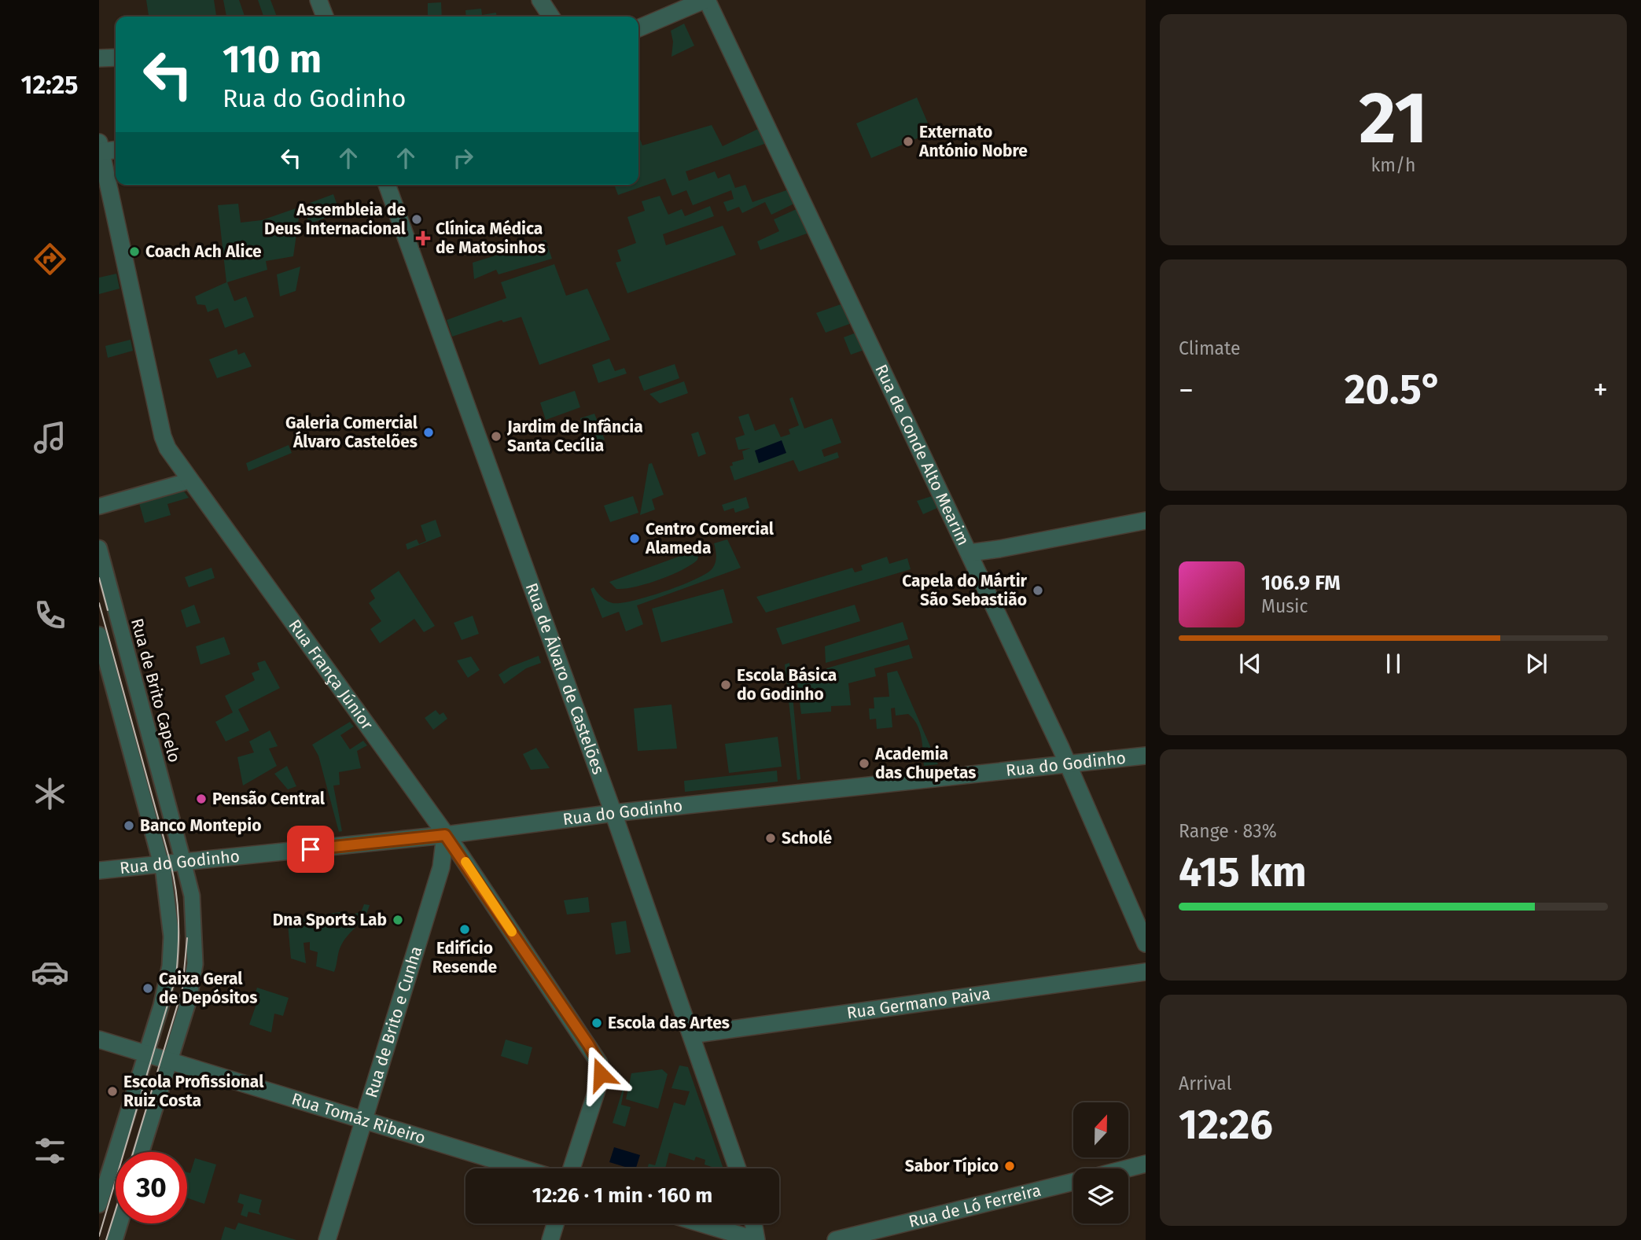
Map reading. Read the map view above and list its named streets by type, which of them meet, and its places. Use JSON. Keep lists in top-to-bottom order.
{
  "streets": {
    "street": [
      "Rua de Conde Alto Mearim",
      "Rua França Júnior",
      "Rua de Álvaro de Castelões",
      "Rua de Brito Capelo",
      "Rua do Godinho",
      "Rua Germano Paiva",
      "Rua de Brito e Cunha",
      "Rua Tomáz Ribeiro",
      "Rua de Ló Ferreira"
    ]
  },
  "crossings": [
    ["Rua de Conde Alto Mearim", "Rua do Godinho"],
    ["Rua França Júnior", "Rua do Godinho"],
    ["Rua França Júnior", "Rua de Brito e Cunha"],
    ["Rua de Álvaro de Castelões", "Rua do Godinho"],
    ["Rua de Álvaro de Castelões", "Rua Germano Paiva"],
    ["Rua de Brito Capelo", "Rua do Godinho"],
    ["Rua de Brito Capelo", "Rua Tomáz Ribeiro"],
    ["Rua do Godinho", "Rua de Brito e Cunha"],
    ["Rua de Brito e Cunha", "Rua Tomáz Ribeiro"]
  ],
  "places": {
    "other": [
      "Externato António Nobre",
      "Assembleia de Deus Internacional",
      "Coach Ach Alice",
      "Galeria Comercial Álvaro Castelões",
      "Jardim de Infância Santa Cecília",
      "Centro Comercial Alameda",
      "Capela do Mártir São Sebastião",
      "Escola Básica do Godinho",
      "Academia das Chupetas",
      "Pensão Central",
      "Banco Montepio",
      "Scholé",
      "Dna Sports Lab",
      "Edifício Resende",
      "Caixa Geral de Depósitos",
      "Escola das Artes",
      "Escola Profissional Ruiz Costa",
      "Sabor Típico"
    ],
    "health": ["Clínica Médica de Matosinhos"]
  },
  "north": "top",
  "page": {
    "tabs": "12:25",
    "tile": [
      ["21", "km/h"],
      "Climate",
      ["Range · 83%", "415 km"],
      ["Arrival", "12:26"]
    ],
    "turn": ["110 m", "Rua do Godinho"],
    "heat": ["−", "20.5°", "+"],
    "song": ["106.9 FM", "Music"],
    "limit": "30",
    "trip": "12:26 · 1 min · 160 m"
  }
}
